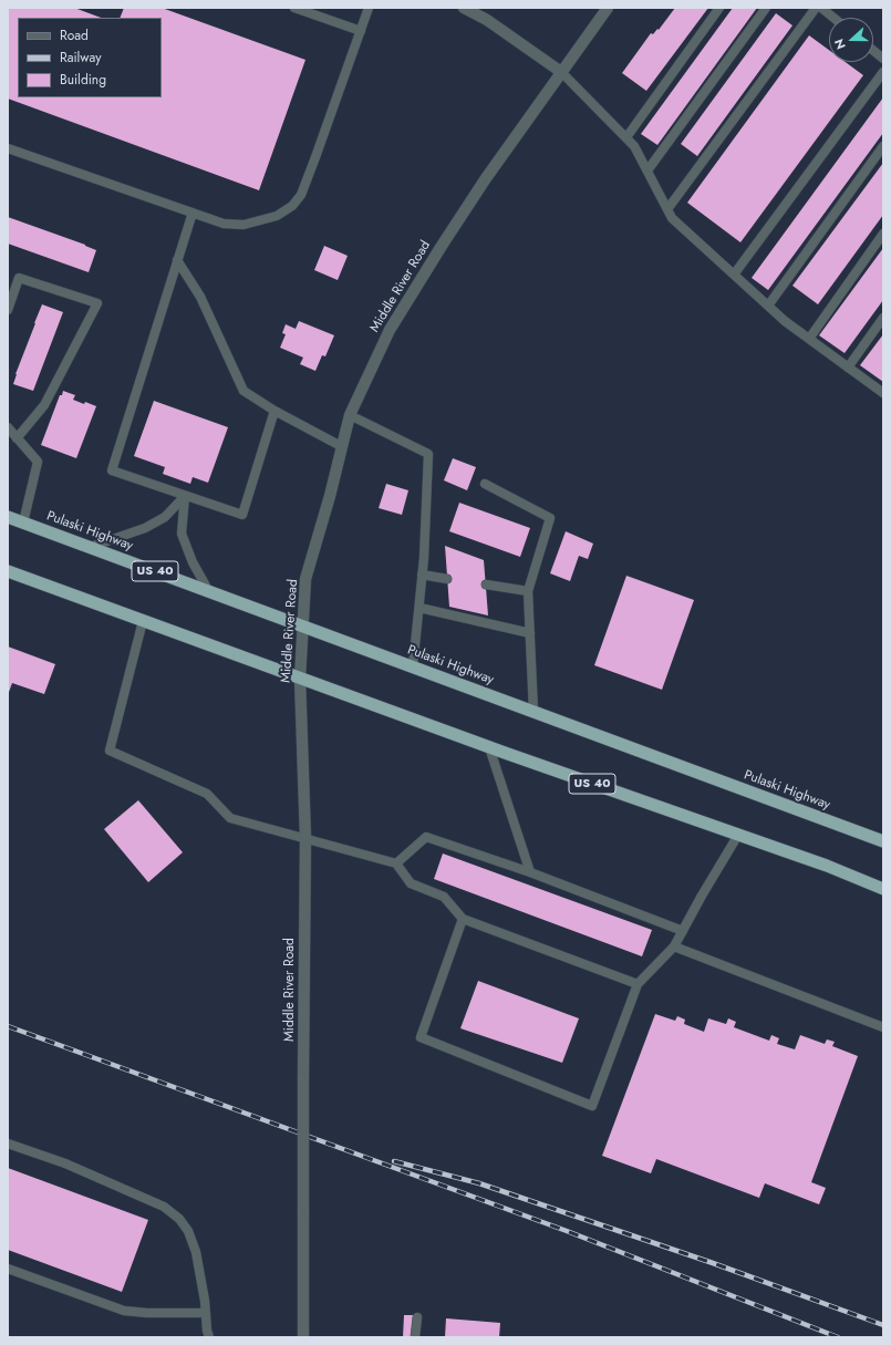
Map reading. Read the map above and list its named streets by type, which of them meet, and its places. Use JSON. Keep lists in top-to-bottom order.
{
  "streets": {
    "highway": ["Pulaski Highway", "US 40"],
    "street": ["Middle River Road"]
  },
  "crossings": [
    ["Middle River Road", "Pulaski Highway"],
    ["Middle River Road", "US 40"]
  ],
  "legend": ["Road", "Railway", "Building"],
  "north": "left"
}
